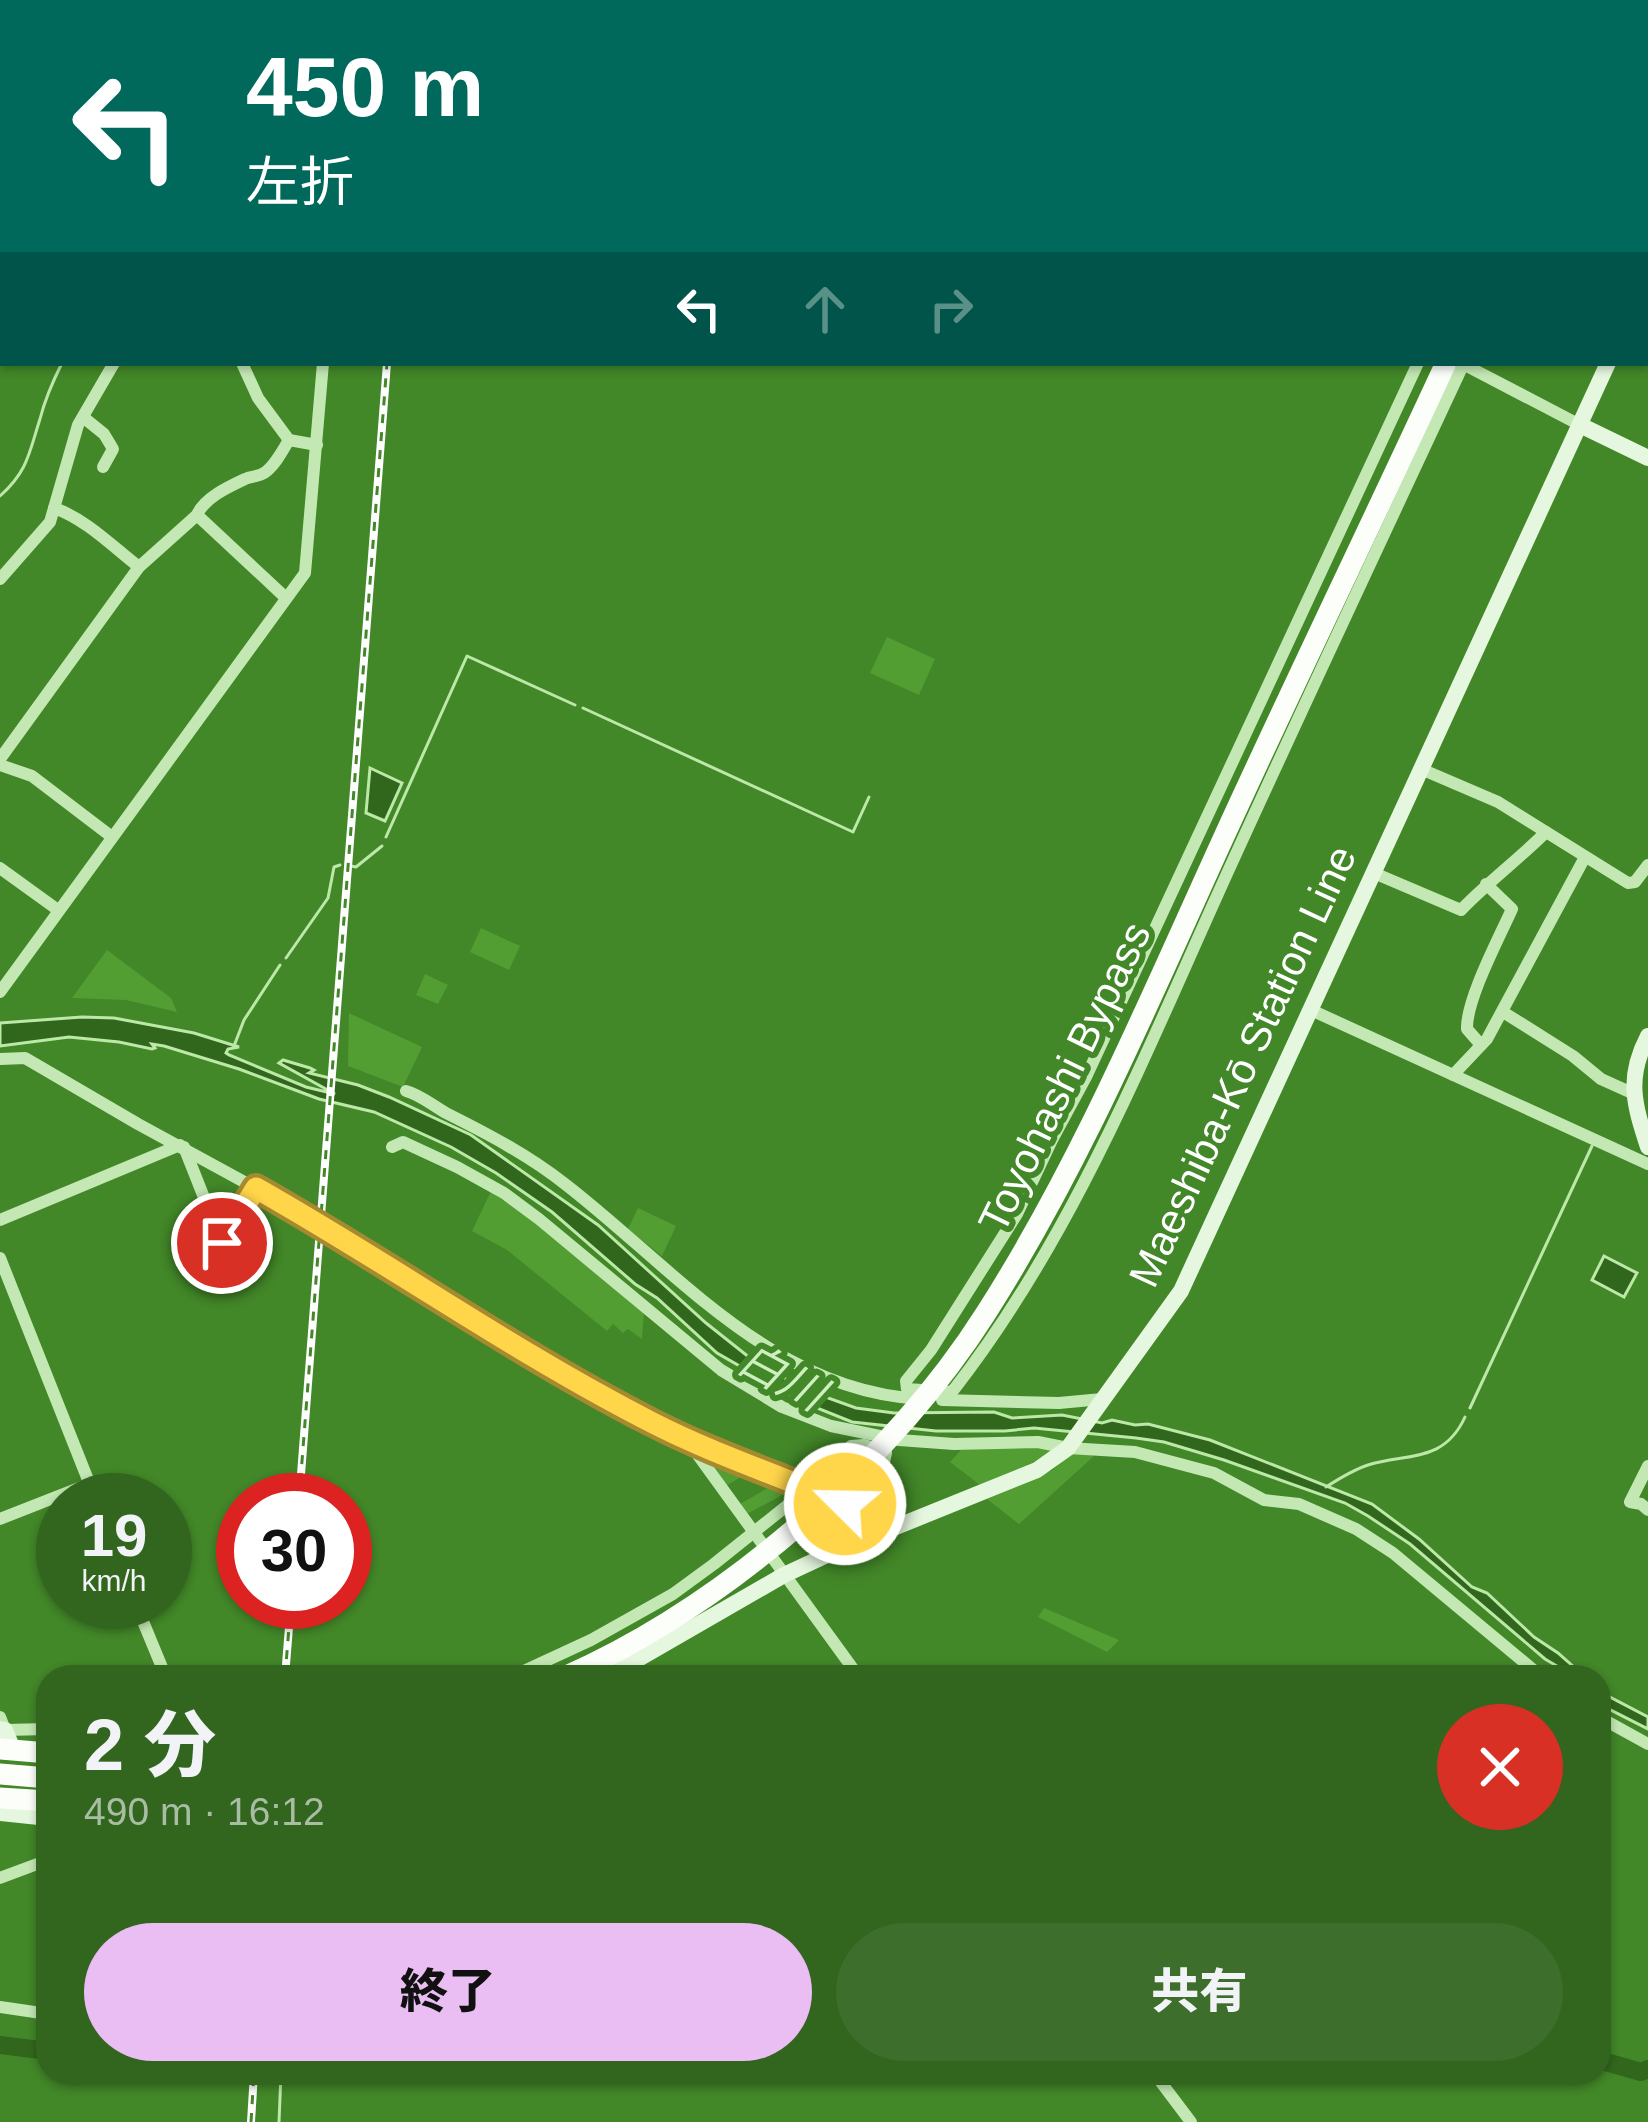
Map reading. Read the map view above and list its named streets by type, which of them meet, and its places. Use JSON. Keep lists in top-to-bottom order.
{
  "streets": {
    "highway": ["Toyohashi Bypass"],
    "main road": ["Maeshiba-Kō Station Line"]
  },
  "water": ["白川"],
  "page": {
    "turn": ["450 m", "左折"],
    "speed": "19 km/h",
    "limit": "30",
    "heading": ["2 分", "490 m · 16:12"],
    "buttons": ["終了", "共有"]
  }
}
